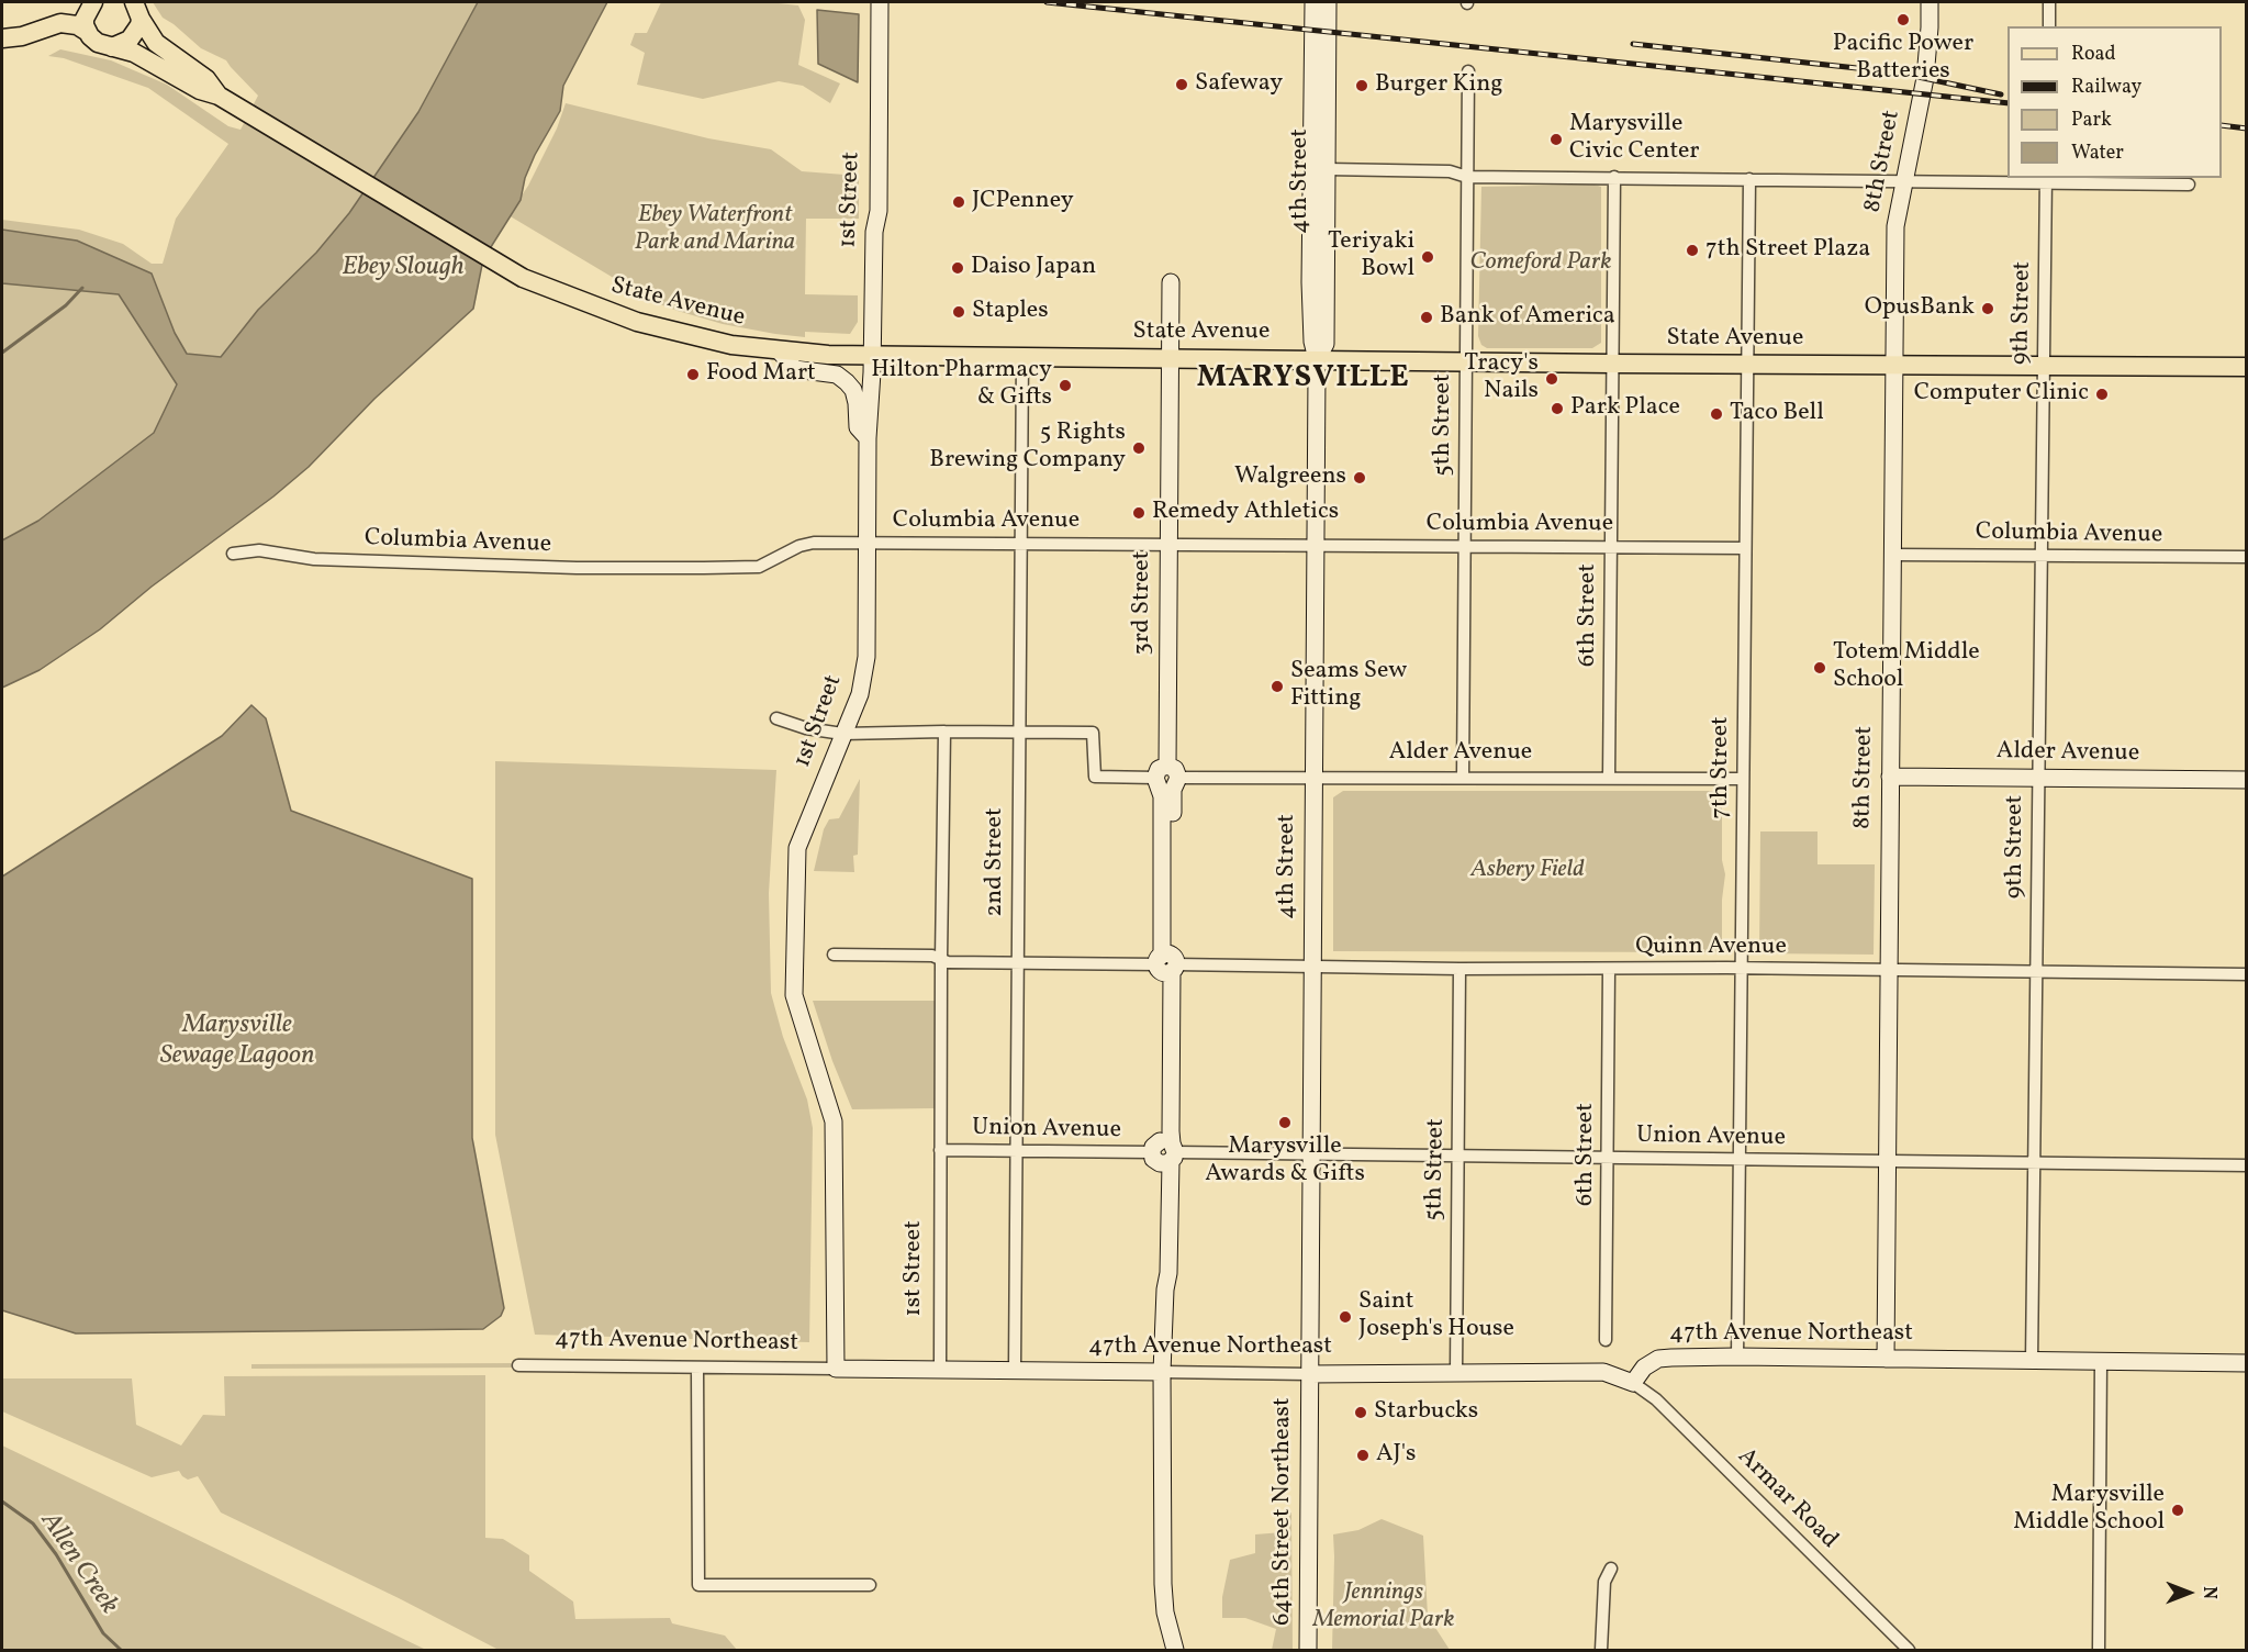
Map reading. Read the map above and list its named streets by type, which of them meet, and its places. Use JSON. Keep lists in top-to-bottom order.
{
  "streets": {
    "main road": ["State Avenue"],
    "street": [
      "8th Street",
      "4th Street",
      "1st Street",
      "9th Street",
      "5th Street",
      "Columbia Avenue",
      "3rd Street",
      "6th Street",
      "Alder Avenue",
      "7th Street",
      "2nd Street",
      "Quinn Avenue",
      "Union Avenue",
      "47th Avenue Northeast",
      "Armar Road",
      "64th Street Northeast"
    ]
  },
  "crossings": [
    ["8th Street", "State Avenue"],
    ["8th Street", "Columbia Avenue"],
    ["8th Street", "Alder Avenue"],
    ["8th Street", "Quinn Avenue"],
    ["8th Street", "Union Avenue"],
    ["8th Street", "47th Avenue Northeast"],
    ["4th Street", "State Avenue"],
    ["4th Street", "Columbia Avenue"],
    ["4th Street", "Alder Avenue"],
    ["4th Street", "Quinn Avenue"],
    ["4th Street", "Union Avenue"],
    ["4th Street", "47th Avenue Northeast"],
    ["4th Street", "64th Street Northeast"],
    ["1st Street", "State Avenue"],
    ["1st Street", "Columbia Avenue"],
    ["1st Street", "Alder Avenue"],
    ["1st Street", "Quinn Avenue"],
    ["1st Street", "Union Avenue"],
    ["1st Street", "47th Avenue Northeast"],
    ["State Avenue", "9th Street"],
    ["State Avenue", "5th Street"],
    ["State Avenue", "3rd Street"],
    ["State Avenue", "6th Street"],
    ["State Avenue", "7th Street"],
    ["State Avenue", "2nd Street"],
    ["9th Street", "Columbia Avenue"],
    ["9th Street", "Alder Avenue"],
    ["9th Street", "Quinn Avenue"],
    ["9th Street", "Union Avenue"],
    ["9th Street", "47th Avenue Northeast"],
    ["5th Street", "Columbia Avenue"],
    ["5th Street", "Alder Avenue"],
    ["5th Street", "Quinn Avenue"],
    ["5th Street", "Union Avenue"],
    ["5th Street", "47th Avenue Northeast"],
    ["Columbia Avenue", "3rd Street"],
    ["Columbia Avenue", "6th Street"],
    ["Columbia Avenue", "7th Street"],
    ["Columbia Avenue", "2nd Street"],
    ["3rd Street", "Alder Avenue"],
    ["3rd Street", "Quinn Avenue"],
    ["3rd Street", "Union Avenue"],
    ["3rd Street", "47th Avenue Northeast"],
    ["6th Street", "Alder Avenue"],
    ["6th Street", "Quinn Avenue"],
    ["6th Street", "Union Avenue"],
    ["Alder Avenue", "7th Street"],
    ["Alder Avenue", "2nd Street"],
    ["7th Street", "Quinn Avenue"],
    ["7th Street", "Union Avenue"],
    ["7th Street", "47th Avenue Northeast"],
    ["2nd Street", "Quinn Avenue"],
    ["2nd Street", "Union Avenue"],
    ["2nd Street", "47th Avenue Northeast"],
    ["47th Avenue Northeast", "Armar Road"],
    ["47th Avenue Northeast", "64th Street Northeast"]
  ],
  "districts": ["MARYSVILLE"],
  "water": ["Ebey Slough", "Marysville Sewage Lagoon", "Allen Creek"],
  "parks": [
    "Ebey Waterfront Park and Marina",
    "Comeford Park",
    "Asbery Field",
    "Jennings Memorial Park"
  ],
  "places": [
    "Pacific Power Batteries",
    "Safeway",
    "Burger King",
    "Marysville Civic Center",
    "JCPenney",
    "7th Street Plaza",
    "Teriyaki Bowl",
    "Daiso Japan",
    "OpusBank",
    "Staples",
    "Bank of America",
    "Food Mart",
    "Tracy's Nails",
    "Hilton Pharmacy & Gifts",
    "Computer Clinic",
    "Park Place",
    "Taco Bell",
    "5 Rights Brewing Company",
    "Walgreens",
    "Remedy Athletics",
    "Totem Middle School",
    "Seams Sew Fitting",
    "Marysville Awards & Gifts",
    "Saint Joseph's House",
    "Starbucks",
    "AJ's",
    "Marysville Middle School"
  ],
  "legend": [
    "Road",
    "Railway",
    "Park",
    "Water"
  ],
  "north": "right"
}
